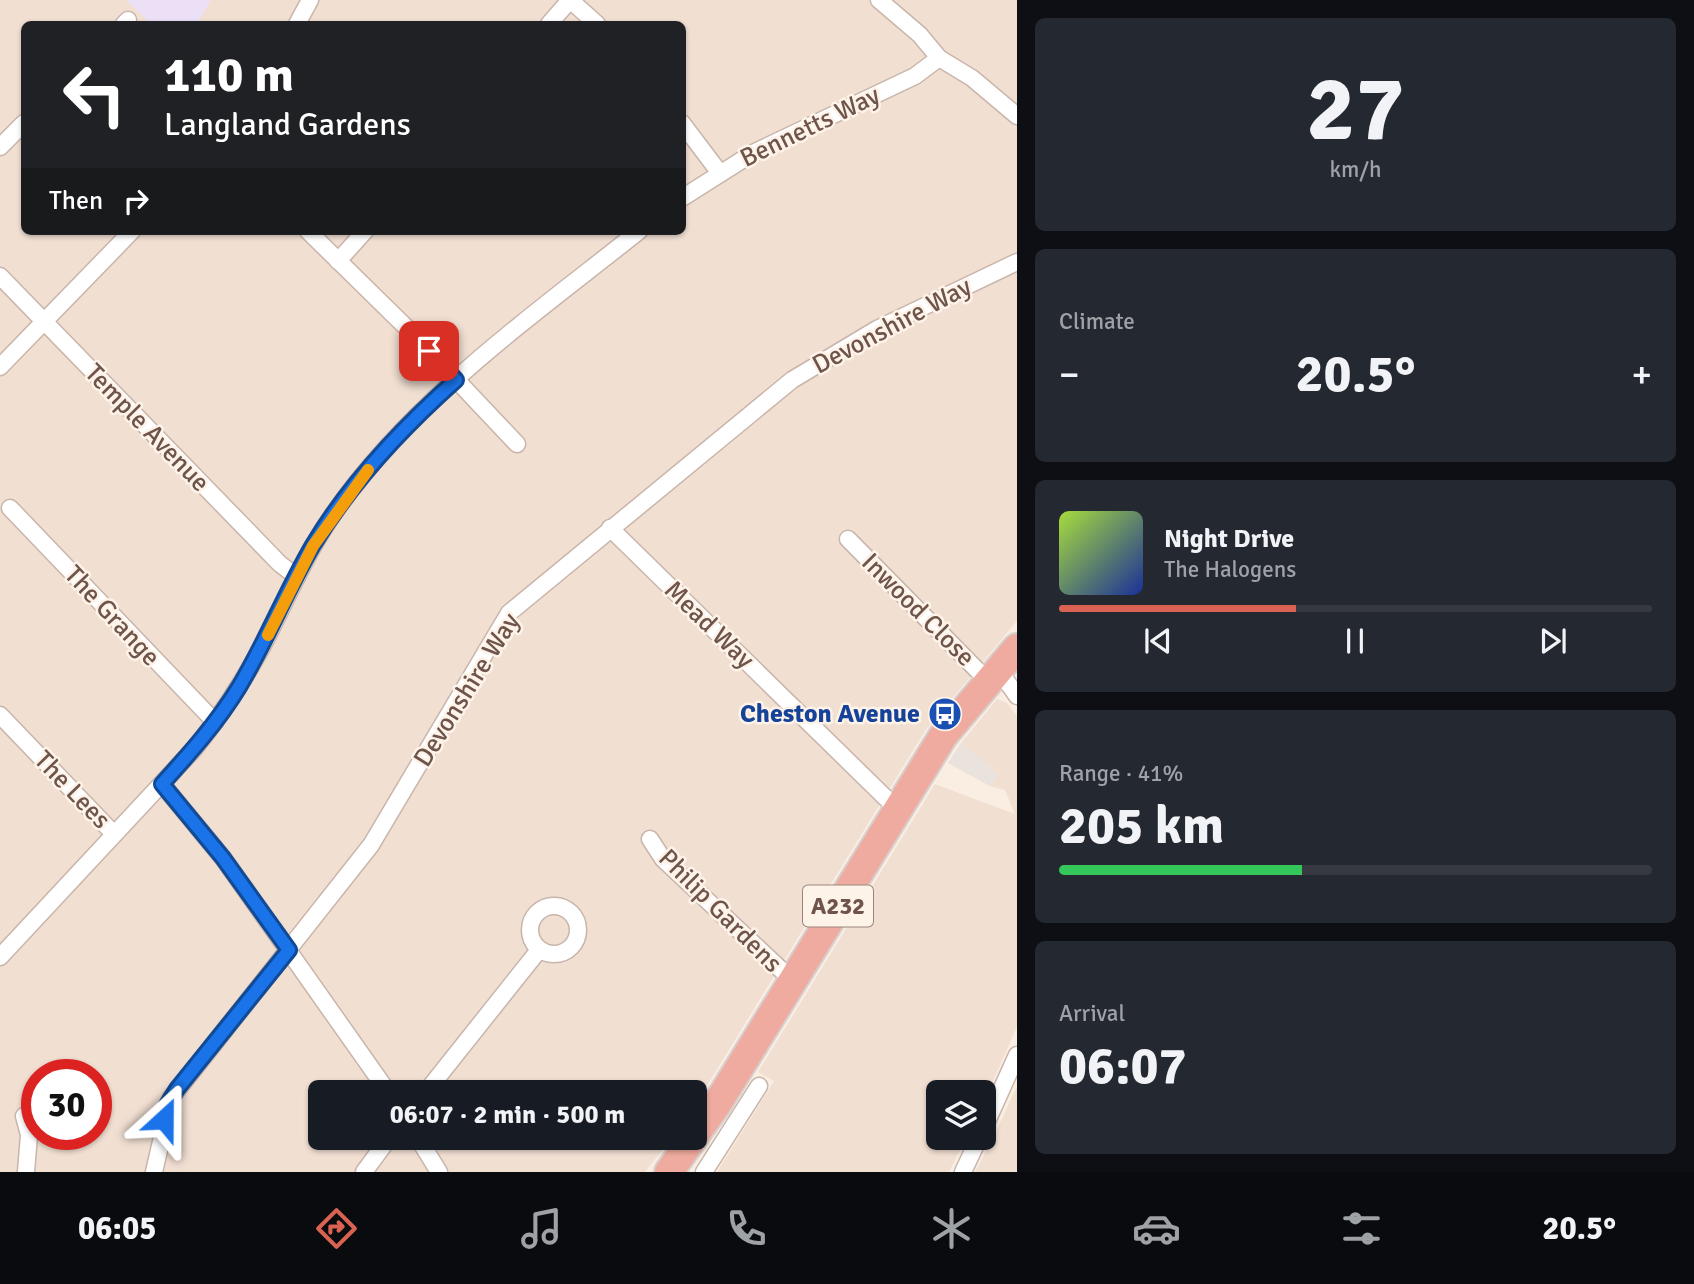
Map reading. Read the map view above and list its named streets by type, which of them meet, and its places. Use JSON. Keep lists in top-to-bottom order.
{
  "streets": {
    "highway": ["A232"],
    "street": [
      "Bennetts Way",
      "Devonshire Way",
      "Temple Avenue",
      "Inwood Close",
      "The Grange",
      "Mead Way",
      "The Lees",
      "Philip Gardens"
    ]
  },
  "crossings": [
    ["Devonshire Way", "Mead Way"],
    ["Inwood Close", "A232"],
    ["Mead Way", "A232"],
    ["A232", "Philip Gardens"]
  ],
  "places": {
    "bus stop": ["Cheston Avenue"]
  },
  "page": {
    "tile": [
      ["27", "km/h"],
      "Climate",
      ["Range · 41%", "205 km"],
      ["Arrival", "06:07"]
    ],
    "turn": ["110 m", "Langland Gardens"],
    "then": "Then",
    "heat": ["−", "20.5°", "+"],
    "song": ["Night Drive", "The Halogens"],
    "limit": "30",
    "trip": "06:07 · 2 min · 500 m",
    "tabs": ["06:05", "20.5°"]
  }
}
